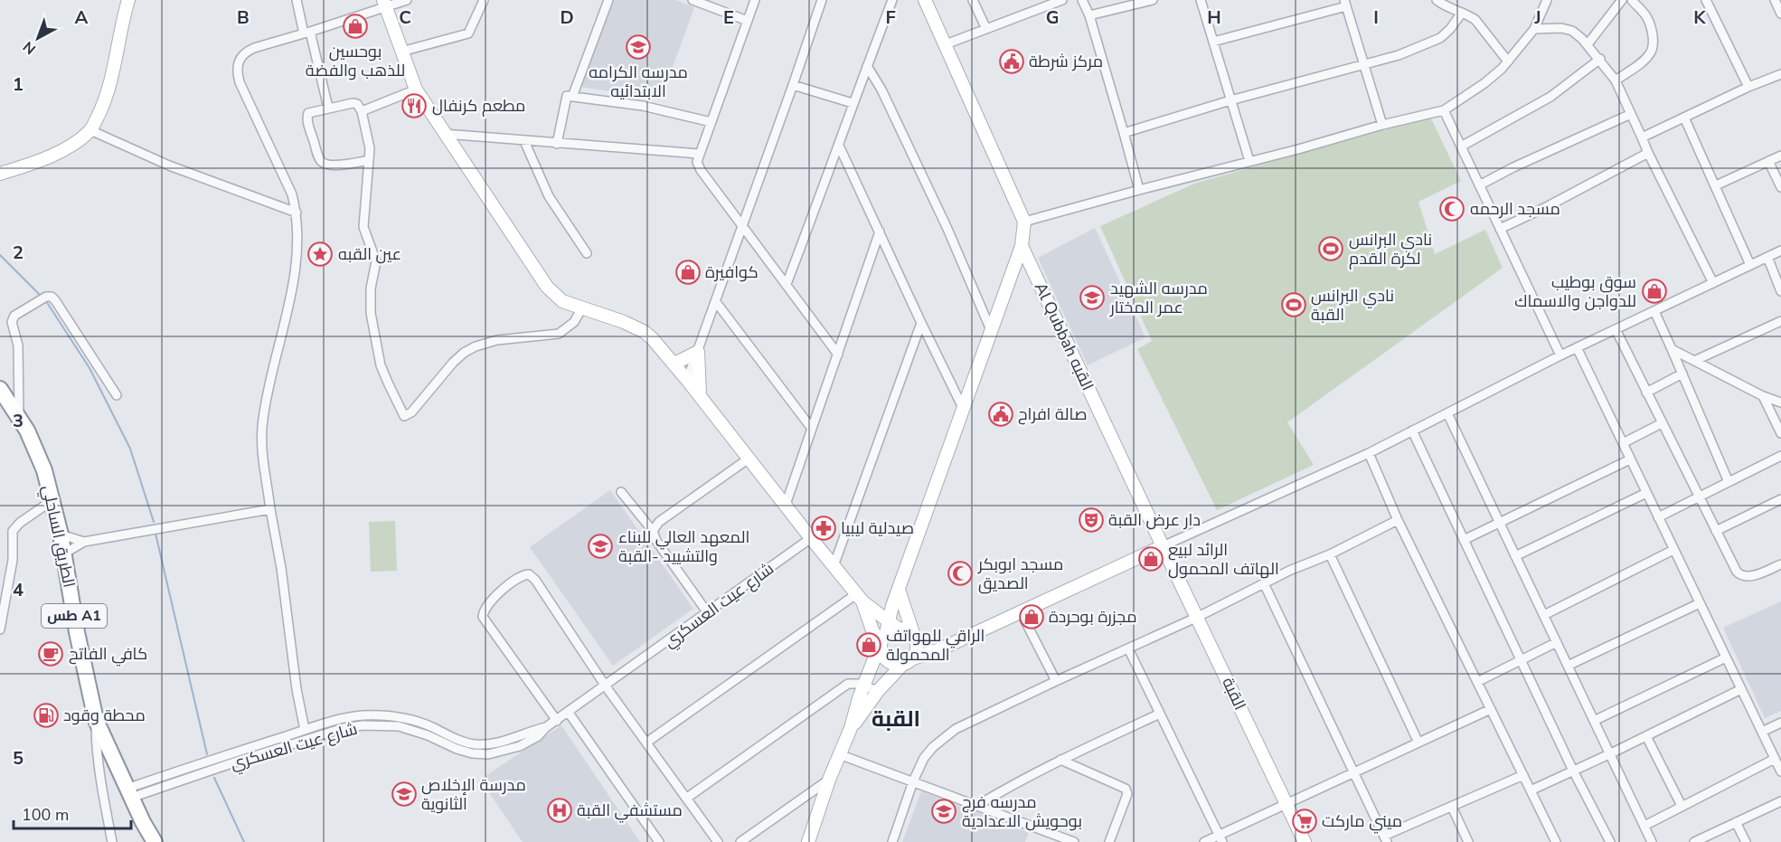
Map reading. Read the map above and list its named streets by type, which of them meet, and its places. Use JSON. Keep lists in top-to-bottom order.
{
  "streets": {
    "highway": ["الطريق الساحلي", "طس A1"],
    "street": ["Al Qubbah القبه", "شارع عيت العسكري", "القبة"]
  },
  "crossings": [
    ["Al Qubbah القبه", "القبة"],
    ["الطريق الساحلي", "شارع عيت العسكري"]
  ],
  "districts": ["القبة"],
  "places": {
    "shop": [
      "بوحسين للذهب والفضة",
      "كوافيرة",
      "سوق بوطيب للدواجن والاسماك",
      "الرائد لبيع الهاتف المحمول",
      "مجزرة بوحردة",
      "الراقي للهواتف المحمولة"
    ],
    "school or university": [
      "مدرسه الكرامه الابتدائيه",
      "مدرسه الشهيد عمر المختار",
      "المعهد العالي للبناء والتشييد -القبة",
      "مدرسة الإخلاص الثانوية",
      "مدرسه فرج بوحويش الاعدادية"
    ],
    "public building": ["مركز شرطة", "صالة افراح"],
    "restaurant": ["مطعم كرنفال"],
    "mosque": ["مسجد الرحمه", "مسجد ابوبكر الصديق"],
    "sports": ["نادي البرانس لكرة القدم", "نادي البرانس القبة"],
    "place": ["عين القبه"],
    "theatre": ["دار عرض القبة"],
    "pharmacy": ["صيدلية ليبيا"],
    "cafe": ["كافي الفاتح"],
    "fuel station": ["محطة وقود"],
    "hospital": ["مستشفي القبة"],
    "supermarket": ["ميني ماركت"]
  },
  "scale_bar": "100 m",
  "north": "bottom left",
  "grid": {
    "columns": [
      "A",
      "B",
      "C",
      "D",
      "E",
      "F",
      "G",
      "H",
      "I",
      "J",
      "K"
    ],
    "rows": [
      "1",
      "2",
      "3",
      "4",
      "5"
    ]
  }
}
